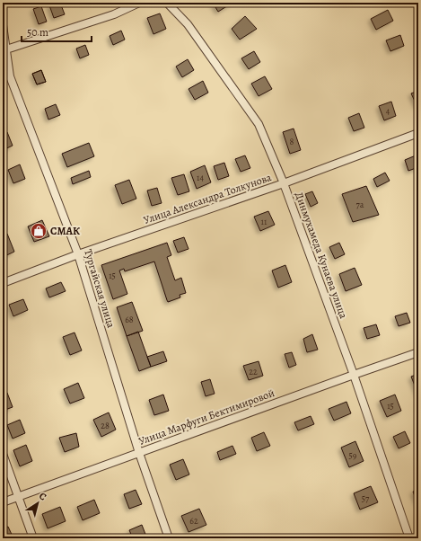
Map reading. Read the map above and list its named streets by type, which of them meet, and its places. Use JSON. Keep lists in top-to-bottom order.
{
  "streets": {
    "street": [
      "Улица Александра Толкунова",
      "Динмухамеда Кунаева улица",
      "Тургайская улица",
      "Улица Марфуги Бектимировой"
    ]
  },
  "crossings": [
    ["Улица Александра Толкунова", "Динмухамеда Кунаева улица"],
    ["Улица Александра Толкунова", "Тургайская улица"],
    ["Динмухамеда Кунаева улица", "Улица Марфуги Бектимировой"],
    ["Тургайская улица", "Улица Марфуги Бектимировой"]
  ],
  "places": {
    "shop": ["СМАК"]
  },
  "house_numbers": [
    "4",
    "8",
    "14",
    "7а",
    "11",
    "15",
    "68",
    "22",
    "15",
    "28",
    "59",
    "57",
    "62"
  ],
  "scale_bar": "50 m",
  "north": "top right"
}
